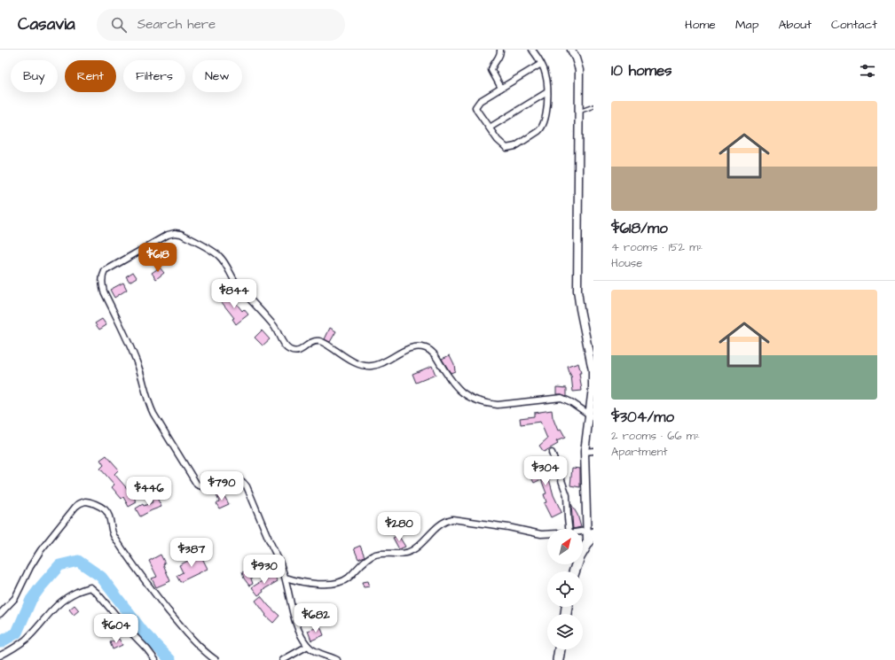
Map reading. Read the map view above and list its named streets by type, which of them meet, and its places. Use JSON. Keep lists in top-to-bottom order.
{
  "north": "top right",
  "page": {
    "header": "Casavia",
    "search": "Search here",
    "nav": [
      "Home",
      "Map",
      "About",
      "Contact"
    ],
    "heading": "10 homes",
    "chip": [
      "Buy",
      "Rent",
      "Filters",
      "New"
    ],
    "list": [
      {
        "name": "$618/mo",
        "note": "4 rooms · 152 m² · House"
      },
      {
        "name": "$304/mo",
        "note": "2 rooms · 66 m² · Apartment"
      }
    ],
    "price": [
      "$618",
      "$844",
      "$304",
      "$790",
      "$446",
      "$280",
      "$387",
      "$930",
      "$682",
      "$604"
    ]
  }
}
